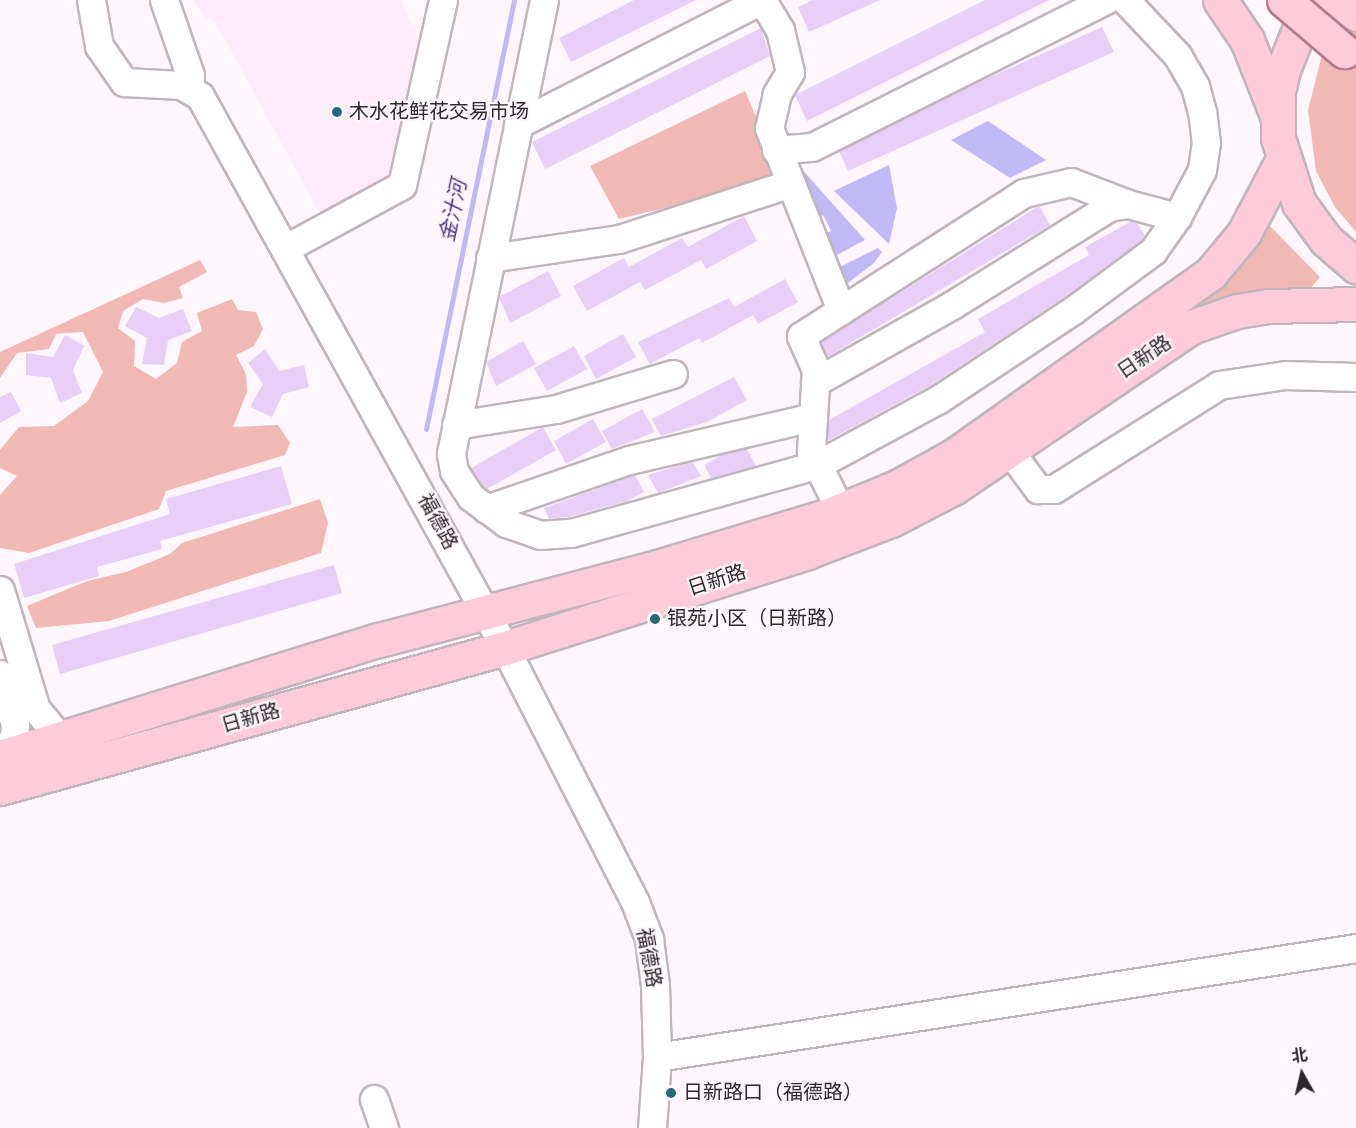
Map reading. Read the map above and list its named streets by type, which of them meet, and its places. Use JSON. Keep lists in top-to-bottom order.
{
  "streets": {
    "main road": ["日新路"],
    "street": ["福德路"]
  },
  "crossings": [
    ["日新路", "福德路"]
  ],
  "water": ["金汁河"],
  "places": ["木水花鲜花交易市场", "银苑小区（日新路）", "日新路口（福德路）"],
  "north": "top"
}
